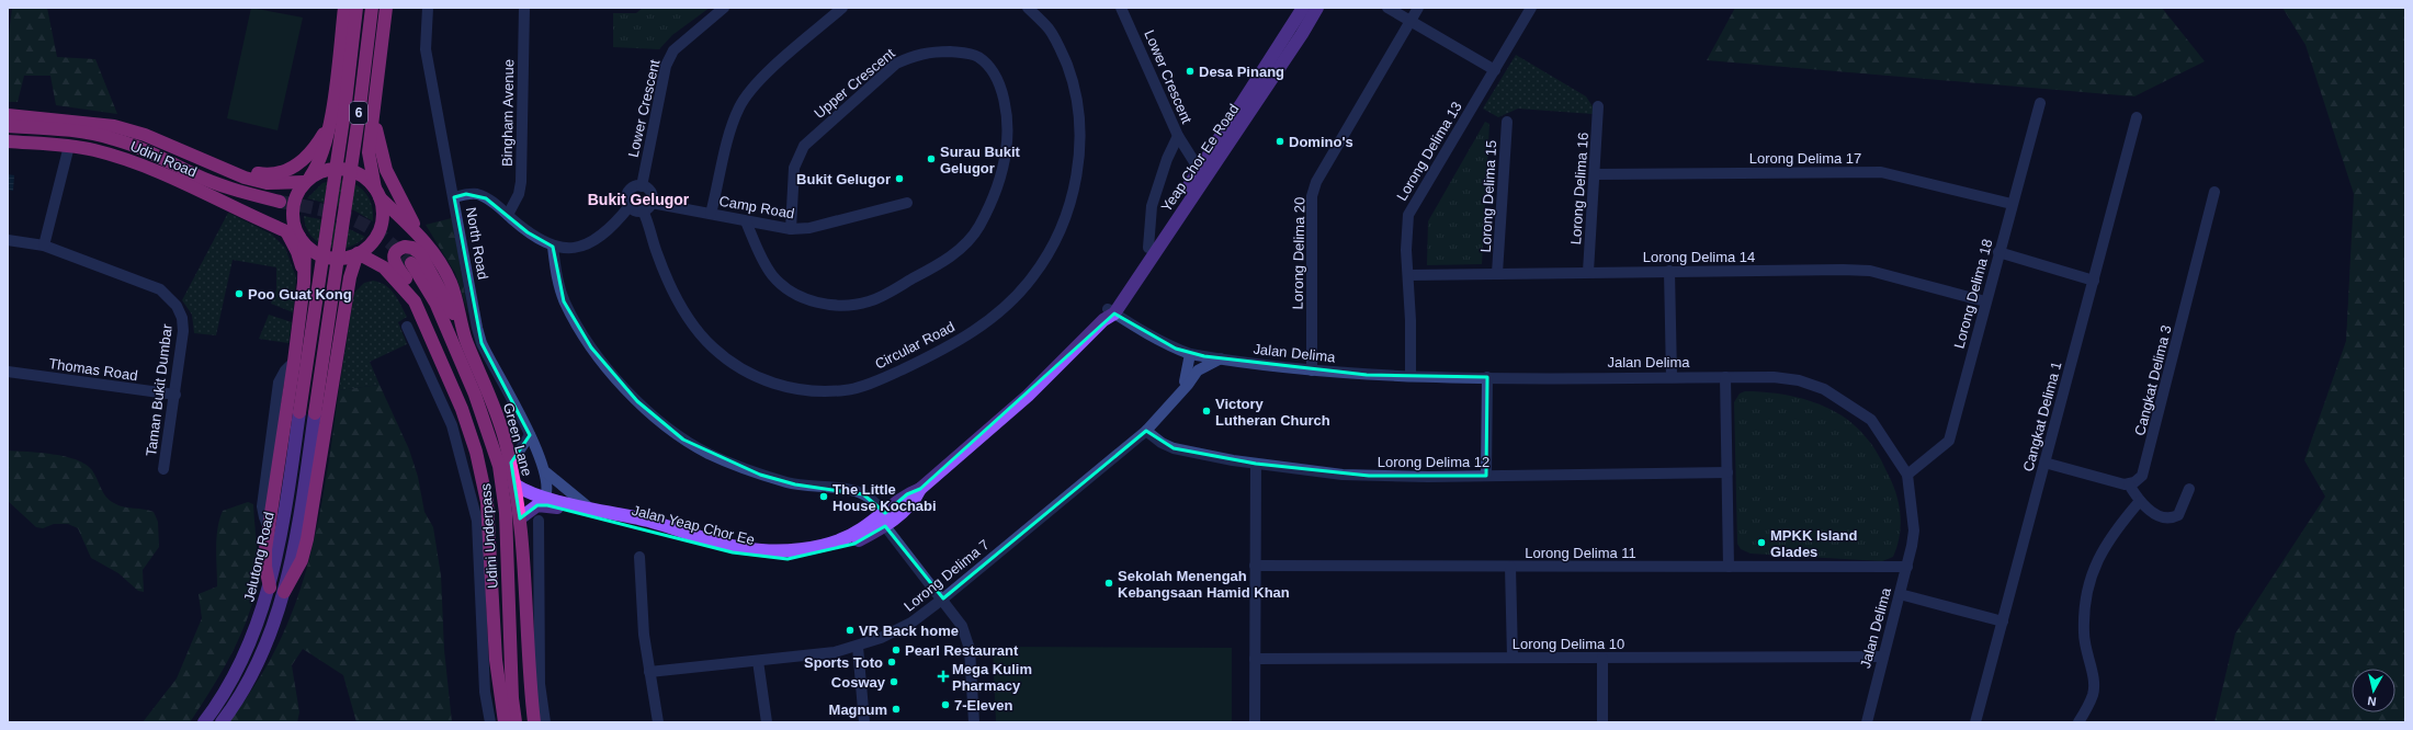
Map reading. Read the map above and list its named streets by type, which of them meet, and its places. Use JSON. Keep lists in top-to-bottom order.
{
  "streets": {
    "highway": [
      "6",
      "Udini Road",
      "Green Lane",
      "Udini Underpass"
    ],
    "main road": ["Yeap Chor Ee Road", "Jalan Yeap Chor Ee", "Jelutong Road"],
    "street": [
      "Lower Crescent",
      "Upper Crescent",
      "Bingham Avenue",
      "Lorong Delima 13",
      "Lorong Delima 17",
      "Lorong Delima 16",
      "Lorong Delima 15",
      "Camp Road",
      "North Road",
      "Lorong Delima 20",
      "Lorong Delima 14",
      "Lorong Delima 18",
      "Circular Road",
      "Jalan Delima",
      "Thomas Road",
      "Cangkat Delima 3",
      "Taman Bukit Dumbar",
      "Cangkat Delima 1",
      "Lorong Delima 12",
      "Lorong Delima 11",
      "Lorong Delima 7",
      "Lorong Delima 10"
    ]
  },
  "crossings": [
    ["Lower Crescent", "Yeap Chor Ee Road"],
    ["Lower Crescent", "Camp Road"],
    ["Lower Crescent", "Circular Road"],
    ["Upper Crescent", "Camp Road"],
    ["6", "Jelutong Road"],
    ["Lorong Delima 13", "Lorong Delima 14"],
    ["Lorong Delima 13", "Jalan Delima"],
    ["Yeap Chor Ee Road", "Jalan Delima"],
    ["Yeap Chor Ee Road", "Jalan Yeap Chor Ee"],
    ["Lorong Delima 17", "Lorong Delima 16"],
    ["Lorong Delima 17", "Lorong Delima 18"],
    ["Udini Road", "Green Lane"],
    ["Lorong Delima 16", "Lorong Delima 14"],
    ["Lorong Delima 15", "Lorong Delima 14"],
    ["Camp Road", "Circular Road"],
    ["North Road", "Jalan Yeap Chor Ee"],
    ["Lorong Delima 20", "Jalan Delima"],
    ["Lorong Delima 14", "Lorong Delima 18"],
    ["Lorong Delima 18", "Jalan Delima"],
    ["Jalan Delima", "Lorong Delima 11"],
    ["Jalan Delima", "Lorong Delima 7"],
    ["Jalan Delima", "Lorong Delima 10"],
    ["Thomas Road", "Taman Bukit Dumbar"],
    ["Green Lane", "Jalan Yeap Chor Ee"],
    ["Lorong Delima 12", "Lorong Delima 7"]
  ],
  "districts": ["Bukit Gelugor"],
  "places": {
    "other": [
      "Desa Pinang",
      "Domino's",
      "Surau Bukit Gelugor",
      "Bukit Gelugor",
      "Poo Guat Kong",
      "Victory Lutheran Church",
      "The Little House Kochabi",
      "MPKK Island Glades",
      "Sekolah Menengah Kebangsaan Hamid Khan",
      "VR Back home",
      "Pearl Restaurant",
      "Sports Toto",
      "Cosway",
      "7-Eleven",
      "Magnum"
    ],
    "health": ["Mega Kulim Pharmacy"]
  },
  "north": "bottom"
}
